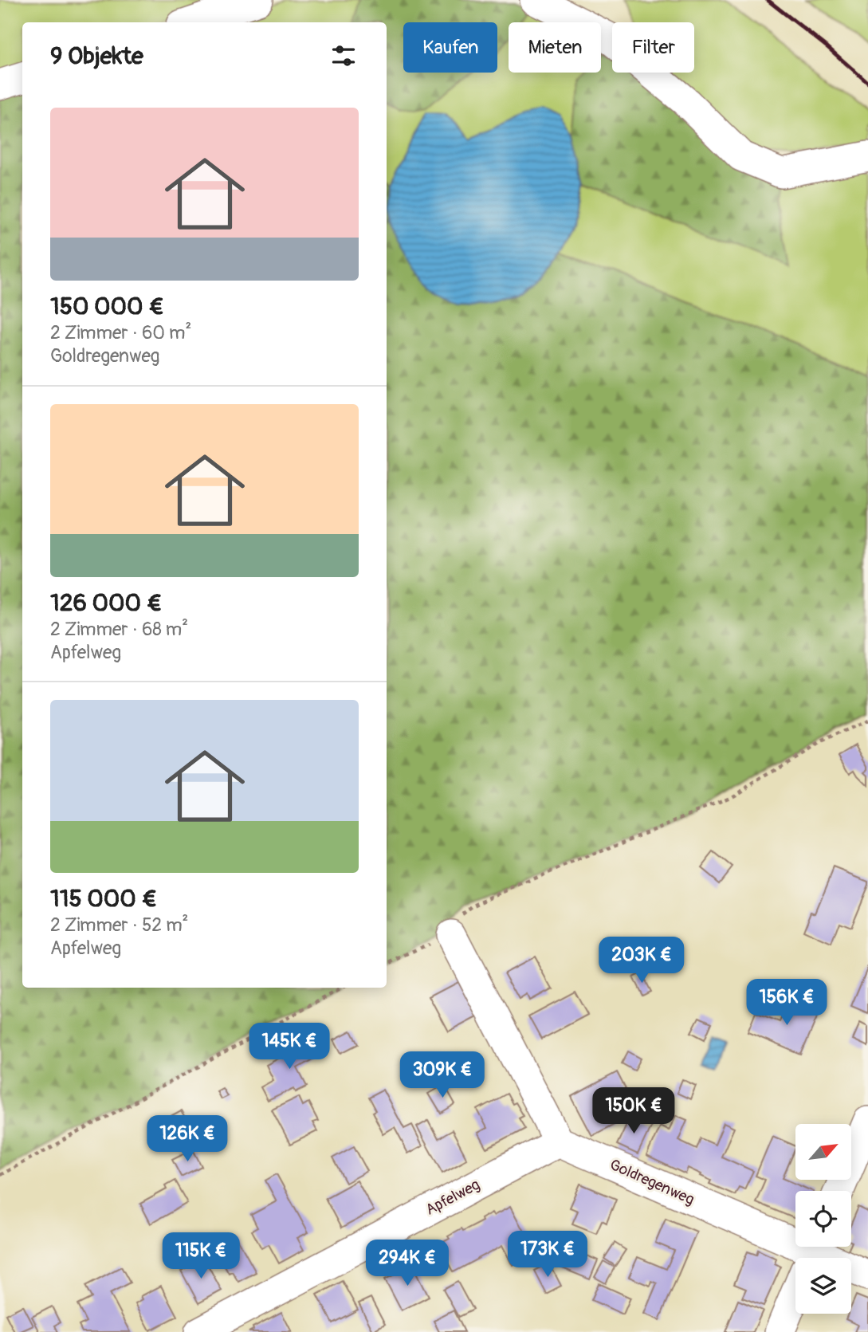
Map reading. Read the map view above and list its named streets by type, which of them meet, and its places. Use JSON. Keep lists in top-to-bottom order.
{
  "streets": {
    "street": ["Goldregenweg", "Apfelweg"]
  },
  "crossings": [
    ["Goldregenweg", "Apfelweg"]
  ],
  "north": "top right",
  "page": {
    "chip": ["Kaufen", "Mieten", "Filter"],
    "heading": "9 Objekte",
    "list": [
      {
        "name": "150 000 €",
        "note": "2 Zimmer · 60 m² · Goldregenweg"
      },
      {
        "name": "126 000 €",
        "note": "2 Zimmer · 68 m² · Apfelweg"
      },
      {
        "name": "115 000 €",
        "note": "2 Zimmer · 52 m² · Apfelweg"
      }
    ],
    "price": [
      "203K €",
      "156K €",
      "145K €",
      "309K €",
      "150K €",
      "126K €",
      "173K €",
      "115K €",
      "294K €"
    ]
  }
}
